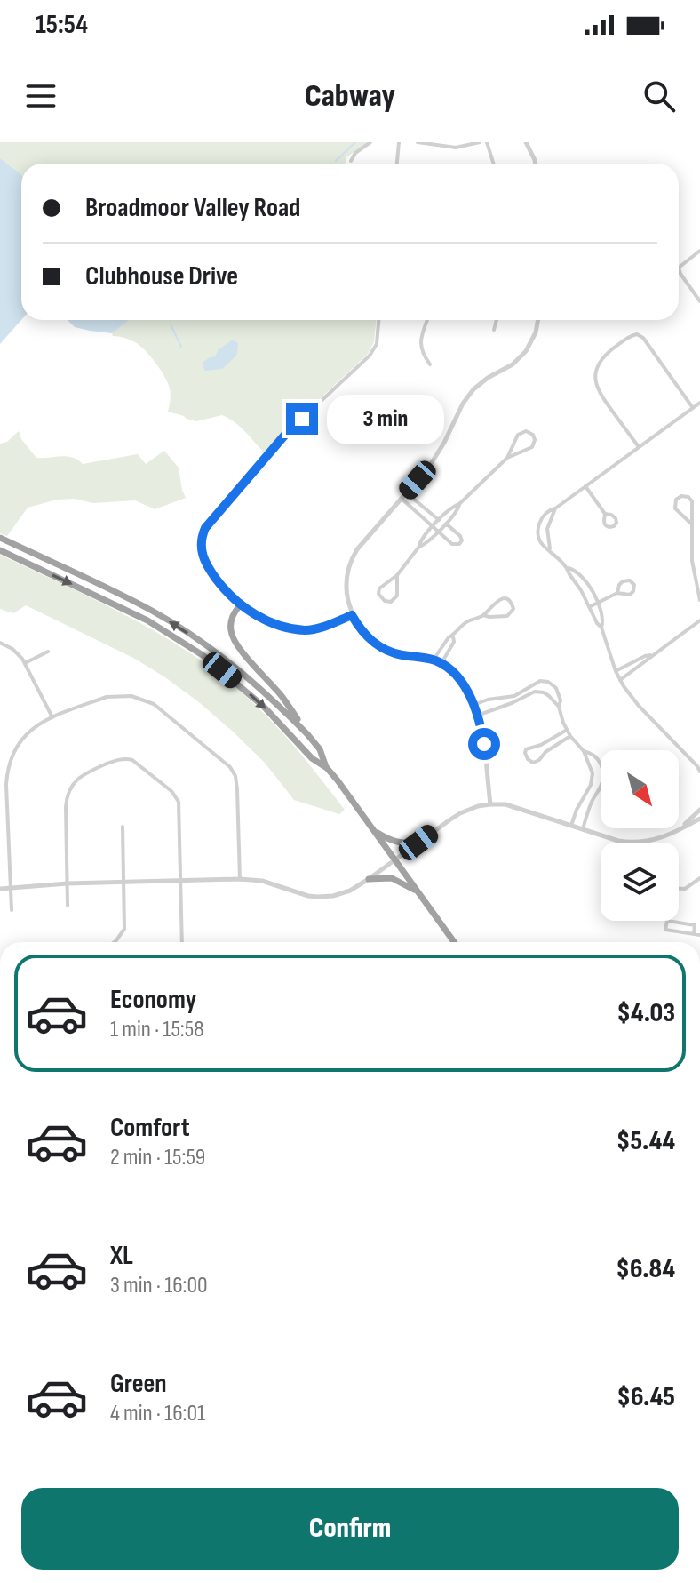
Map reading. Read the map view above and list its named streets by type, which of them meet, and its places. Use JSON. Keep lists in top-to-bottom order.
{
  "north": "bottom right",
  "page": {
    "status": "15:54",
    "header": "Cabway",
    "banner": ["Broadmoor Valley Road", "Clubhouse Drive"],
    "bubble": "3 min",
    "list": [
      {
        "name": "Economy",
        "note": "1 min · 15:58",
        "value": "$4.03"
      },
      {
        "name": "Comfort",
        "note": "2 min · 15:59",
        "value": "$5.44"
      },
      {
        "name": "XL",
        "note": "3 min · 16:00",
        "value": "$6.84"
      },
      {
        "name": "Green",
        "note": "4 min · 16:01",
        "value": "$6.45"
      }
    ],
    "buttons": "Confirm"
  }
}
